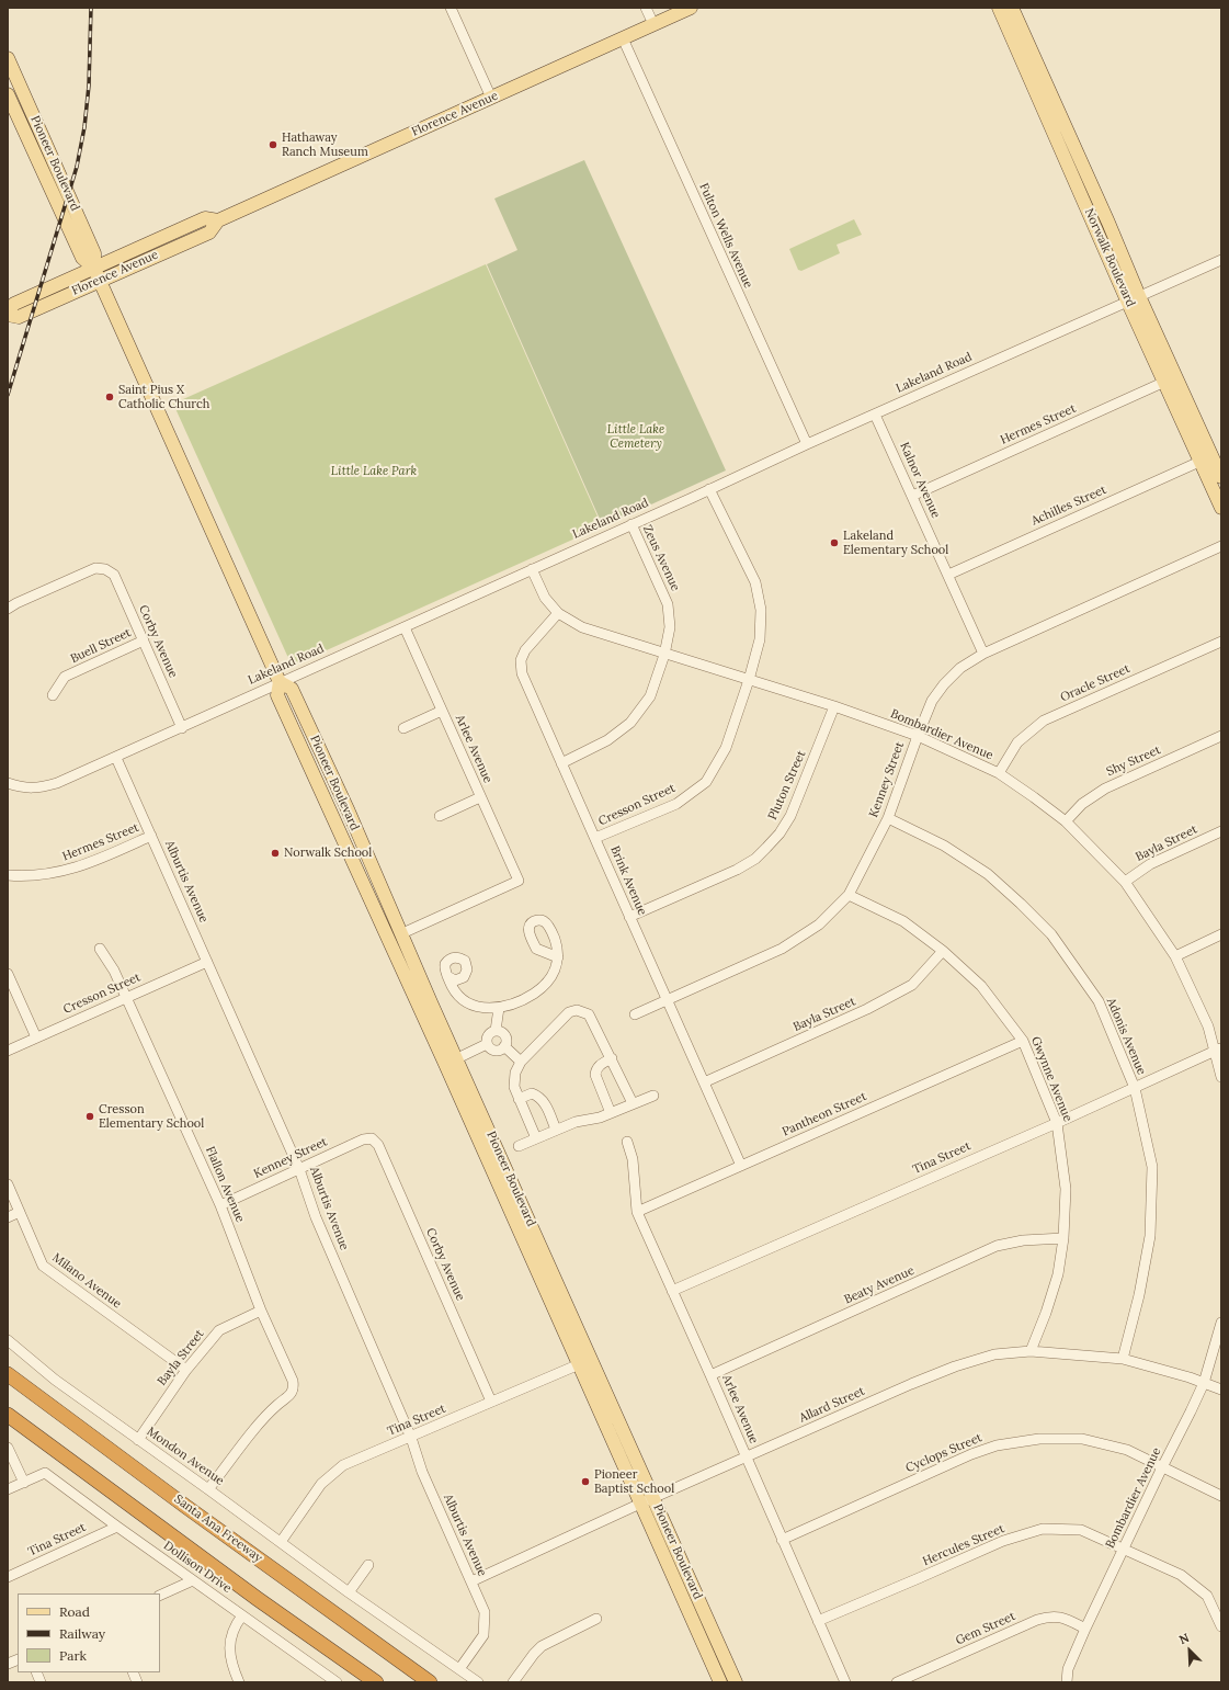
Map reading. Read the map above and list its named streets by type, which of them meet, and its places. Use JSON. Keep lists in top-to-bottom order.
{
  "streets": {
    "highway": ["Santa Ana Freeway"],
    "main road": ["Florence Avenue", "Pioneer Boulevard", "Norwalk Boulevard"],
    "street": [
      "Fulton Wells Avenue",
      "Lakeland Road",
      "Hermes Street",
      "Kalnor Avenue",
      "Achilles Street",
      "Zeus Avenue",
      "Corby Avenue",
      "Buell Street",
      "Oracle Street",
      "Bombardier Avenue",
      "Arlee Avenue",
      "Shy Street",
      "Kenney Street",
      "Pluton Street",
      "Cresson Street",
      "Bayla Street",
      "Brink Avenue",
      "Alburtis Avenue",
      "Adonis Avenue",
      "Gwynne Avenue",
      "Pantheon Street",
      "Tina Street",
      "Flallon Avenue",
      "Milano Avenue",
      "Beaty Avenue",
      "Allard Street",
      "Cyclops Street",
      "Mondon Avenue",
      "Hercules Street",
      "Dollison Drive",
      "Gem Street"
    ]
  },
  "crossings": [
    ["Florence Avenue", "Pioneer Boulevard"],
    ["Florence Avenue", "Fulton Wells Avenue"],
    ["Pioneer Boulevard", "Lakeland Road"],
    ["Pioneer Boulevard", "Arlee Avenue"],
    ["Pioneer Boulevard", "Tina Street"],
    ["Pioneer Boulevard", "Allard Street"],
    ["Fulton Wells Avenue", "Lakeland Road"],
    ["Norwalk Boulevard", "Lakeland Road"],
    ["Norwalk Boulevard", "Hermes Street"],
    ["Norwalk Boulevard", "Achilles Street"],
    ["Lakeland Road", "Kalnor Avenue"],
    ["Lakeland Road", "Zeus Avenue"],
    ["Lakeland Road", "Corby Avenue"],
    ["Lakeland Road", "Bombardier Avenue"],
    ["Lakeland Road", "Arlee Avenue"],
    ["Lakeland Road", "Cresson Street"],
    ["Lakeland Road", "Alburtis Avenue"],
    ["Hermes Street", "Kalnor Avenue"],
    ["Hermes Street", "Alburtis Avenue"],
    ["Kalnor Avenue", "Achilles Street"],
    ["Kalnor Avenue", "Kenney Street"],
    ["Zeus Avenue", "Bombardier Avenue"],
    ["Zeus Avenue", "Brink Avenue"],
    ["Corby Avenue", "Buell Street"],
    ["Corby Avenue", "Kenney Street"],
    ["Corby Avenue", "Tina Street"],
    ["Oracle Street", "Bombardier Avenue"],
    ["Bombardier Avenue", "Shy Street"],
    ["Bombardier Avenue", "Kenney Street"],
    ["Bombardier Avenue", "Pluton Street"],
    ["Bombardier Avenue", "Cresson Street"],
    ["Bombardier Avenue", "Bayla Street"],
    ["Bombardier Avenue", "Brink Avenue"],
    ["Bombardier Avenue", "Tina Street"],
    ["Bombardier Avenue", "Allard Street"],
    ["Bombardier Avenue", "Cyclops Street"],
    ["Bombardier Avenue", "Hercules Street"],
    ["Bombardier Avenue", "Gem Street"],
    ["Arlee Avenue", "Pantheon Street"],
    ["Arlee Avenue", "Tina Street"],
    ["Arlee Avenue", "Beaty Avenue"],
    ["Arlee Avenue", "Allard Street"],
    ["Arlee Avenue", "Cyclops Street"],
    ["Arlee Avenue", "Hercules Street"],
    ["Kenney Street", "Brink Avenue"],
    ["Kenney Street", "Alburtis Avenue"],
    ["Kenney Street", "Adonis Avenue"],
    ["Kenney Street", "Gwynne Avenue"],
    ["Kenney Street", "Flallon Avenue"],
    ["Pluton Street", "Brink Avenue"],
    ["Cresson Street", "Brink Avenue"],
    ["Cresson Street", "Alburtis Avenue"],
    ["Cresson Street", "Flallon Avenue"],
    ["Bayla Street", "Brink Avenue"],
    ["Bayla Street", "Gwynne Avenue"],
    ["Bayla Street", "Flallon Avenue"],
    ["Bayla Street", "Milano Avenue"],
    ["Bayla Street", "Mondon Avenue"],
    ["Brink Avenue", "Pantheon Street"],
    ["Alburtis Avenue", "Tina Street"],
    ["Alburtis Avenue", "Allard Street"],
    ["Alburtis Avenue", "Mondon Avenue"],
    ["Adonis Avenue", "Tina Street"],
    ["Adonis Avenue", "Allard Street"],
    ["Gwynne Avenue", "Pantheon Street"],
    ["Gwynne Avenue", "Tina Street"],
    ["Gwynne Avenue", "Beaty Avenue"],
    ["Gwynne Avenue", "Allard Street"],
    ["Tina Street", "Mondon Avenue"],
    ["Tina Street", "Dollison Drive"],
    ["Flallon Avenue", "Mondon Avenue"]
  ],
  "parks": ["Little Lake Cemetery", "Little Lake Park"],
  "places": [
    "Hathaway Ranch Museum",
    "Saint Pius X Catholic Church",
    "Lakeland Elementary School",
    "Norwalk School",
    "Cresson Elementary School",
    "Pioneer Baptist School"
  ],
  "legend": ["Road", "Railway", "Park"],
  "north": "top left"
}
